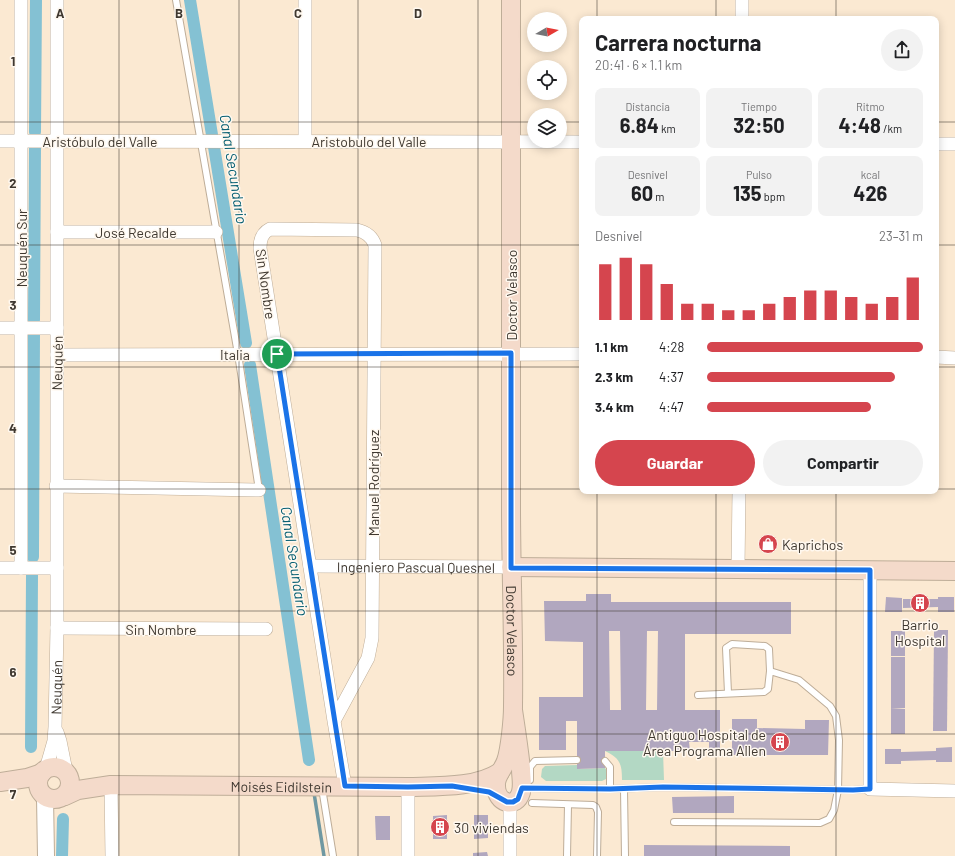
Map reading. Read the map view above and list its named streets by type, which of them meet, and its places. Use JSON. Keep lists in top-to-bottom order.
{
  "streets": {
    "main road": ["Doctor Velasco", "Ingeniero Pascual Quesnel", "Moisés Eidilstein"],
    "street": [
      "Aristóbulo del Valle",
      "Aristobulo del Valle",
      "José Recalde",
      "Neuquén Sur",
      "Sin Nombre",
      "Italia",
      "Neuquén",
      "Manuel Rodríguez"
    ]
  },
  "crossings": [
    ["Aristóbulo del Valle", "Aristobulo del Valle"],
    ["Aristóbulo del Valle", "Neuquén Sur"],
    ["Aristóbulo del Valle", "Neuquén"],
    ["Aristobulo del Valle", "Doctor Velasco"],
    ["José Recalde", "Neuquén"],
    ["Sin Nombre", "Italia"],
    ["Sin Nombre", "Neuquén"],
    ["Sin Nombre", "Manuel Rodríguez"],
    ["Sin Nombre", "Ingeniero Pascual Quesnel"],
    ["Sin Nombre", "Moisés Eidilstein"],
    ["Doctor Velasco", "Italia"],
    ["Doctor Velasco", "Ingeniero Pascual Quesnel"],
    ["Doctor Velasco", "Moisés Eidilstein"],
    ["Italia", "Neuquén"],
    ["Italia", "Manuel Rodríguez"],
    ["Neuquén", "Moisés Eidilstein"],
    ["Manuel Rodríguez", "Ingeniero Pascual Quesnel"]
  ],
  "water": ["Canal Secundario"],
  "places": {
    "shop": ["Kaprichos"],
    "building": ["Barrio Hospital", "Antiguo Hospital de Área Programa Allen", "30 viviendas"]
  },
  "north": "right",
  "page": {
    "heading": ["Carrera nocturna", "20:41 · 6 × 1.1 km"],
    "stats": [
      ["Distancia", "6.84 km"],
      ["Tiempo", "32:50"],
      ["Ritmo", "4:48 /km"],
      ["Desnivel", "60 m"],
      ["Pulso", "135 bpm"],
      ["kcal", "426"]
    ],
    "chart": ["Desnivel", "23–31 m"],
    "list": [
      {
        "name": "1.1 km",
        "note": "4:28"
      },
      {
        "name": "2.3 km",
        "note": "4:37"
      },
      {
        "name": "3.4 km",
        "note": "4:47"
      }
    ],
    "buttons": ["Guardar", "Compartir"]
  },
  "grid": {
    "columns": [
      "A",
      "B",
      "C",
      "D"
    ],
    "rows": [
      "1",
      "2",
      "3",
      "4",
      "5",
      "6",
      "7"
    ]
  }
}
